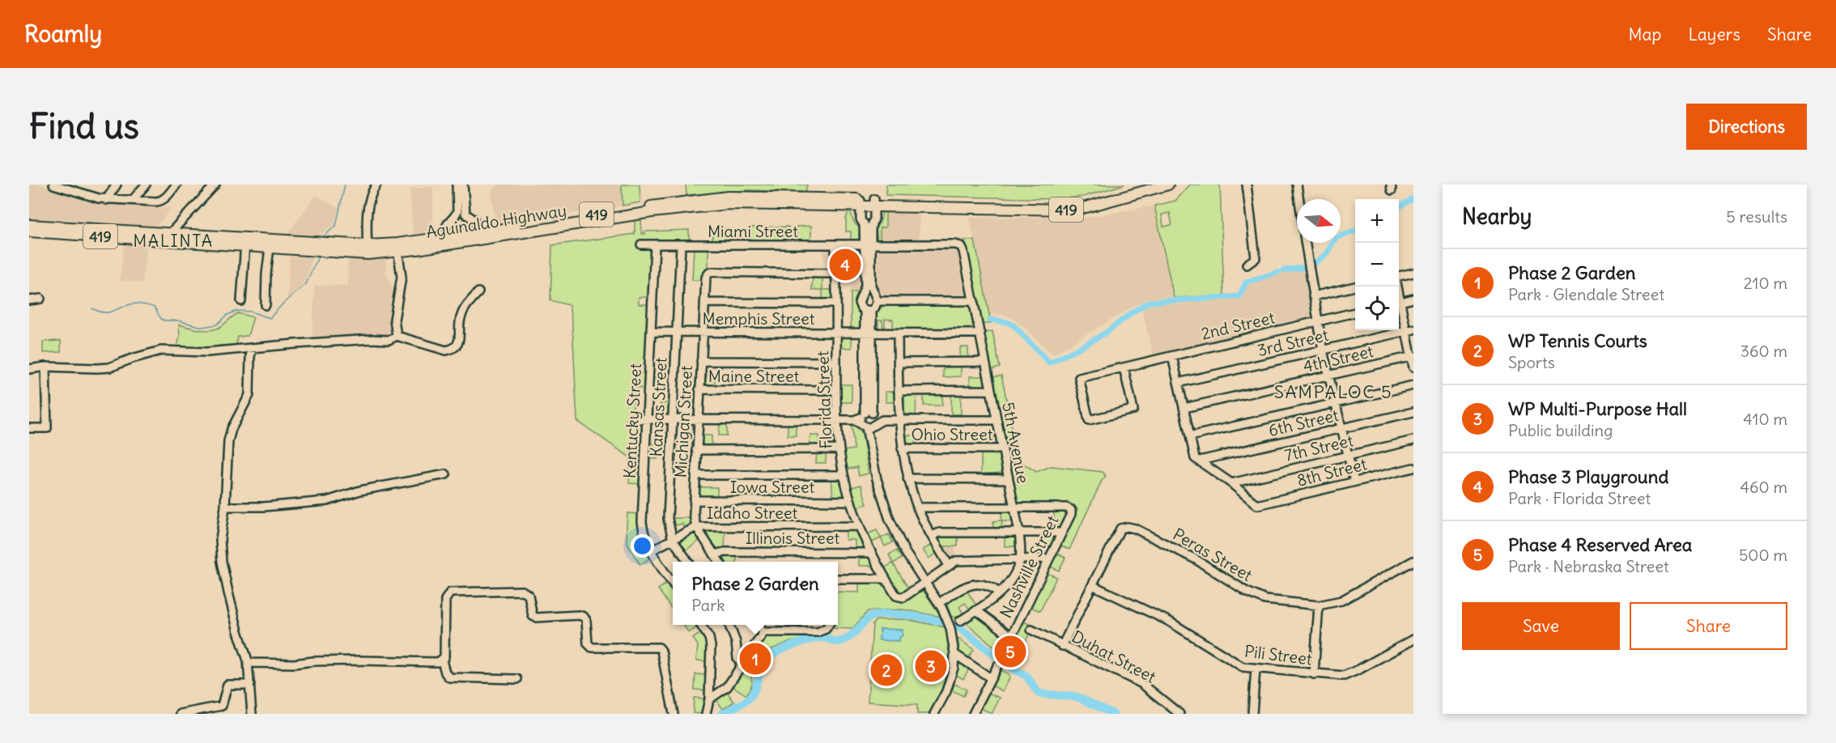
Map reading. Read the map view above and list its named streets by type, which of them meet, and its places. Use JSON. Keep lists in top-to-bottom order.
{
  "streets": {
    "main road": ["419", "Aguinaldo Highway"],
    "street": [
      "Miami Street",
      "Memphis Street",
      "2nd Street",
      "3rd Street",
      "4th Street",
      "Maine Street",
      "Florida Street",
      "Kansas Street",
      "Kentucky Street",
      "Michigan Street",
      "6th Street",
      "Ohio Street",
      "5th Avenue",
      "7th Street",
      "8th Street",
      "Iowa Street",
      "Idaho Street",
      "Illinois Street",
      "Peras Street",
      "Nashville Street",
      "Pili Street",
      "Duhat Street"
    ]
  },
  "crossings": [
    ["Miami Street", "Florida Street"],
    ["Miami Street", "Kansas Street"],
    ["Miami Street", "Kentucky Street"],
    ["Miami Street", "5th Avenue"],
    ["Memphis Street", "Florida Street"],
    ["Memphis Street", "Kansas Street"],
    ["Memphis Street", "Kentucky Street"],
    ["Memphis Street", "Michigan Street"],
    ["Memphis Street", "5th Avenue"],
    ["Maine Street", "Florida Street"],
    ["Maine Street", "Michigan Street"],
    ["Florida Street", "Michigan Street"],
    ["Florida Street", "Iowa Street"],
    ["Florida Street", "Idaho Street"],
    ["Florida Street", "Illinois Street"],
    ["Kansas Street", "Idaho Street"],
    ["Kentucky Street", "Idaho Street"],
    ["Michigan Street", "Iowa Street"],
    ["Michigan Street", "Idaho Street"],
    ["Michigan Street", "Illinois Street"],
    ["Ohio Street", "5th Avenue"],
    ["5th Avenue", "Nashville Street"],
    ["7th Street", "8th Street"],
    ["Peras Street", "Pili Street"],
    ["Peras Street", "Duhat Street"]
  ],
  "districts": ["MALINTA", "SAMPALOC 5"],
  "north": "right",
  "page": {
    "header": "Roamly",
    "nav": ["Map", "Layers", "Share"],
    "buttons": [
      "Directions",
      ["Save", "Share"]
    ],
    "title": "Find us",
    "heading": ["Nearby", "5 results"],
    "map_buttons": ["+", "−"],
    "pins": [
      "4",
      "5",
      "1",
      "3",
      "2"
    ],
    "list": [
      {
        "mark": "1",
        "name": "Phase 2 Garden",
        "note": "Park · Glendale Street",
        "value": "210 m"
      },
      {
        "mark": "2",
        "name": "WP Tennis Courts",
        "note": "Sports",
        "value": "360 m"
      },
      {
        "mark": "3",
        "name": "WP Multi-Purpose Hall",
        "note": "Public building",
        "value": "410 m"
      },
      {
        "mark": "4",
        "name": "Phase 3 Playground",
        "note": "Park · Florida Street",
        "value": "460 m"
      },
      {
        "mark": "5",
        "name": "Phase 4 Reserved Area",
        "note": "Park · Nebraska Street",
        "value": "500 m"
      }
    ],
    "popup": ["Phase 2 Garden", "Park"]
  }
}
